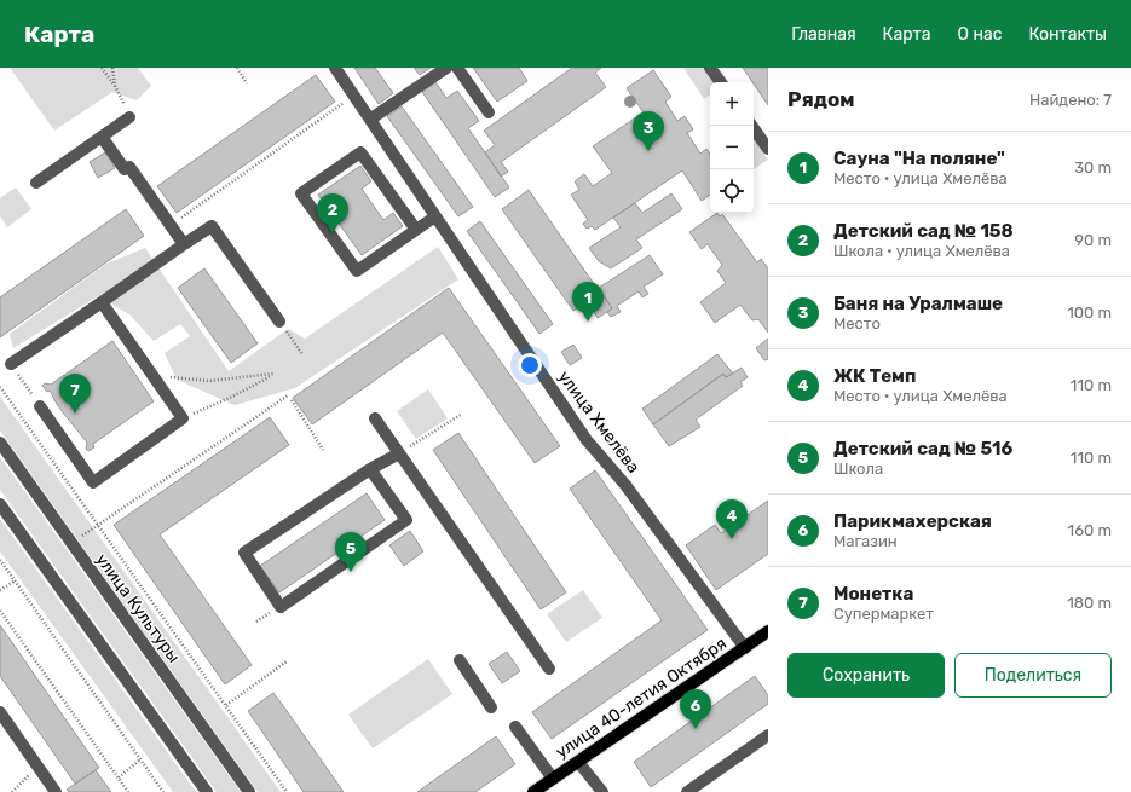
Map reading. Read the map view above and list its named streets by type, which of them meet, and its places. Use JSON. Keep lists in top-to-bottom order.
{
  "streets": {
    "main road": ["улица 40-летия Октября"],
    "street": ["улица Хмелёва", "улица Культуры"]
  },
  "crossings": [
    ["улица Хмелёва", "улица 40-летия Октября"]
  ],
  "page": {
    "header": "Карта",
    "nav": [
      "Главная",
      "Карта",
      "О нас",
      "Контакты"
    ],
    "heading": ["Рядом", "Найдено: 7"],
    "map_buttons": ["+", "−"],
    "pins": [
      "3",
      "2",
      "1",
      "7",
      "4",
      "5",
      "6"
    ],
    "list": [
      {
        "mark": "1",
        "name": "Сауна \"На поляне\"",
        "note": "Место · улица Хмелёва",
        "value": "30 m"
      },
      {
        "mark": "2",
        "name": "Детский сад № 158",
        "note": "Школа · улица Хмелёва",
        "value": "90 m"
      },
      {
        "mark": "3",
        "name": "Баня на Уралмаше",
        "note": "Место",
        "value": "100 m"
      },
      {
        "mark": "4",
        "name": "ЖК Темп",
        "note": "Место · улица Хмелёва",
        "value": "110 m"
      },
      {
        "mark": "5",
        "name": "Детский сад № 516",
        "note": "Школа",
        "value": "110 m"
      },
      {
        "mark": "6",
        "name": "Парикмахерская",
        "note": "Магазин",
        "value": "160 m"
      },
      {
        "mark": "7",
        "name": "Монетка",
        "note": "Супермаркет",
        "value": "180 m"
      }
    ],
    "buttons": ["Сохранить", "Поделиться"]
  }
}
